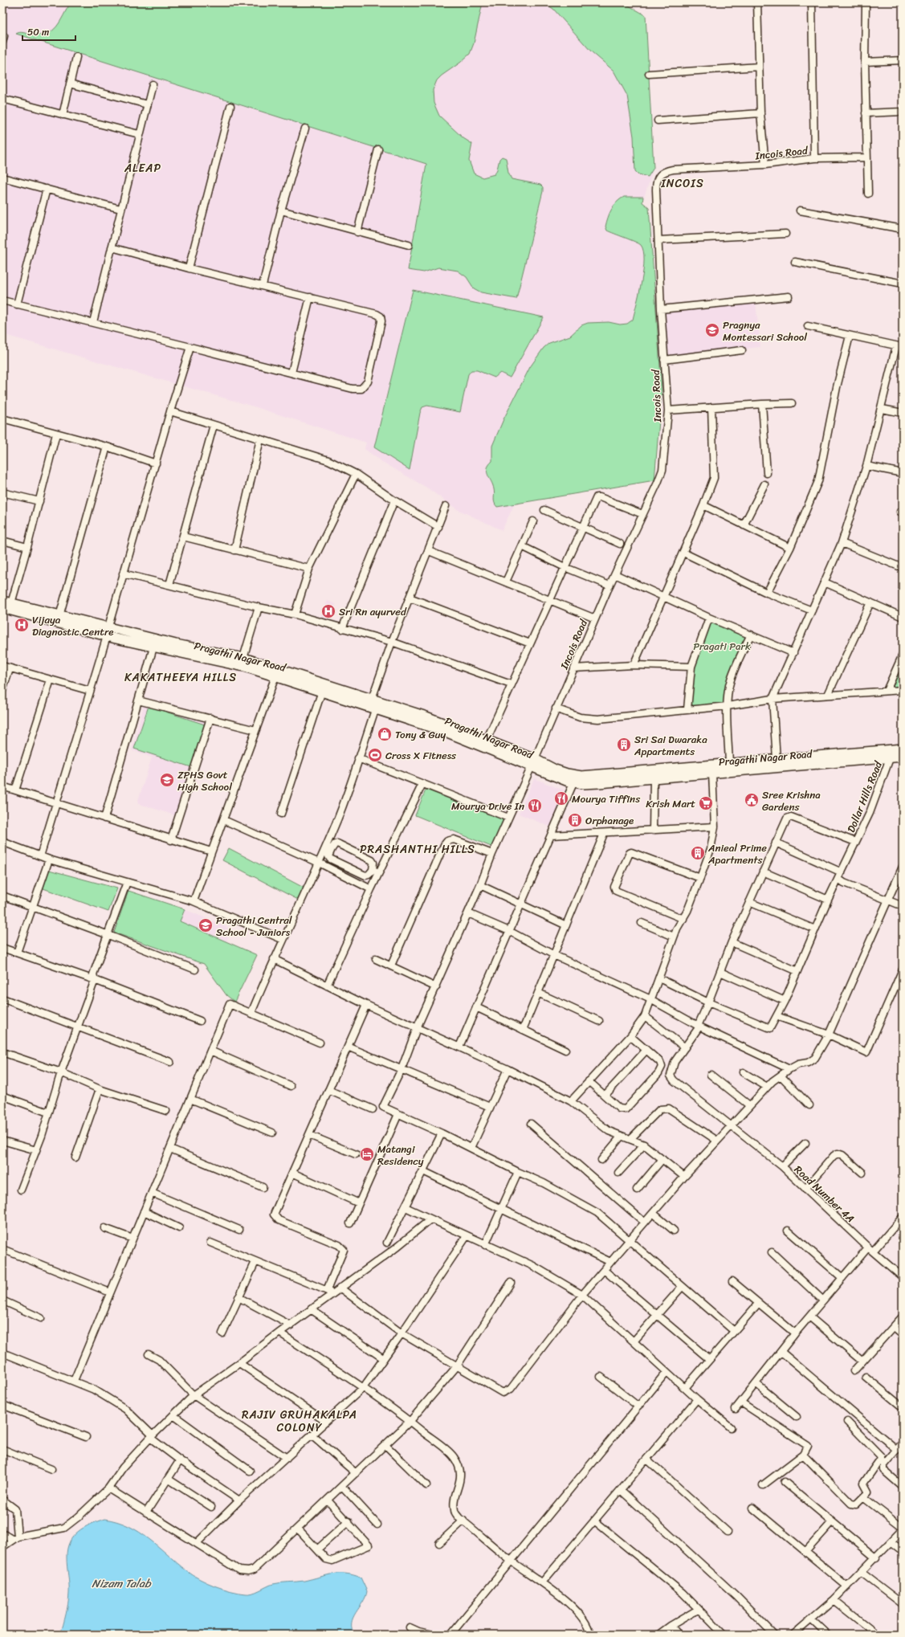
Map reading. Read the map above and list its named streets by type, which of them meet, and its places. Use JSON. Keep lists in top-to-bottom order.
{
  "streets": {
    "main road": ["Pragathi Nagar Road"],
    "street": ["Incois Road", "Dollar Hills Road", "Road Number 4A"]
  },
  "crossings": [
    ["Incois Road", "Pragathi Nagar Road"],
    ["Pragathi Nagar Road", "Dollar Hills Road"],
    ["Dollar Hills Road", "Road Number 4A"]
  ],
  "districts": [
    "ALEAP",
    "INCOIS",
    "KAKATHEEYA HILLS",
    "PRASHANTHI HILLS",
    "RAJIV GRUHAKALPA COLONY"
  ],
  "water": ["Nizam Talab"],
  "parks": ["Pragati Park"],
  "places": {
    "school or university": ["Pragnya Montessari School", "ZPHS Govt High School", "Pragathi Central School - Juniors"],
    "hospital": ["Sri Rn ayurved", "Vijaya Diagnostic Centre"],
    "shop": ["Tony & Guy"],
    "building": ["Sri Sai Dwaraka Appartments", "Orphanage", "Anieal Prime Apartments"],
    "sports": ["Cross X Fitness"],
    "restaurant": ["Mourya Tiffins", "Mourya Drive In"],
    "public building": ["Sree Krishna Gardens"],
    "supermarket": ["Krish Mart"],
    "hotel": ["Matangi Residency"]
  },
  "scale_bar": "50 m"
}
